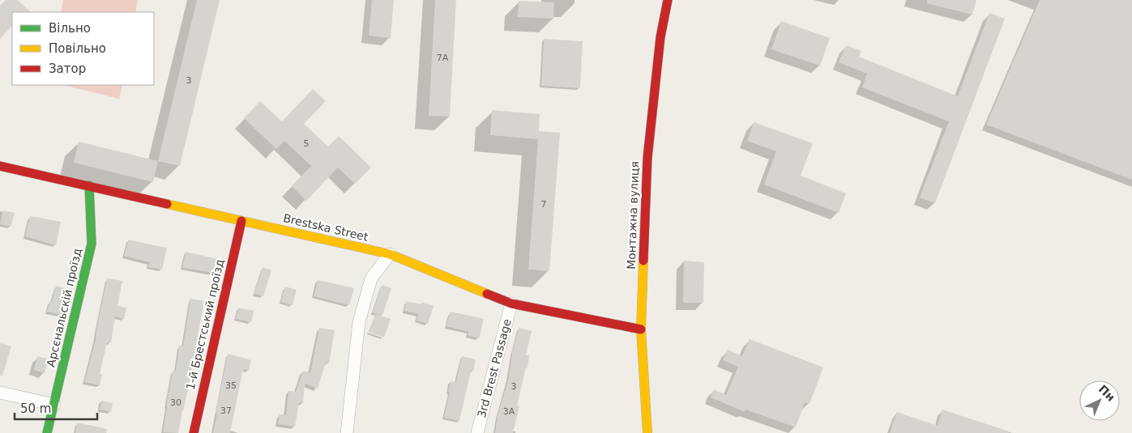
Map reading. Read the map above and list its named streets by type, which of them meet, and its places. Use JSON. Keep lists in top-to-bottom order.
{
  "streets": {
    "street": [
      "Монтажна вулиця",
      "Brestska Street",
      "Арсєнальскій проїзд",
      "1-й Брестський проїзд",
      "3rd Brest Passage"
    ]
  },
  "crossings": [
    ["Монтажна вулиця", "Brestska Street"],
    ["Brestska Street", "Арсєнальскій проїзд"],
    ["Brestska Street", "1-й Брестський проїзд"],
    ["Brestska Street", "3rd Brest Passage"]
  ],
  "house_numbers": [
    "7А",
    "3",
    "5",
    "7",
    "35",
    "3",
    "30",
    "37",
    "3А"
  ],
  "legend": ["Вільно", "Повільно", "Затор"],
  "scale_bar": "50 m",
  "north": "top right"
}
